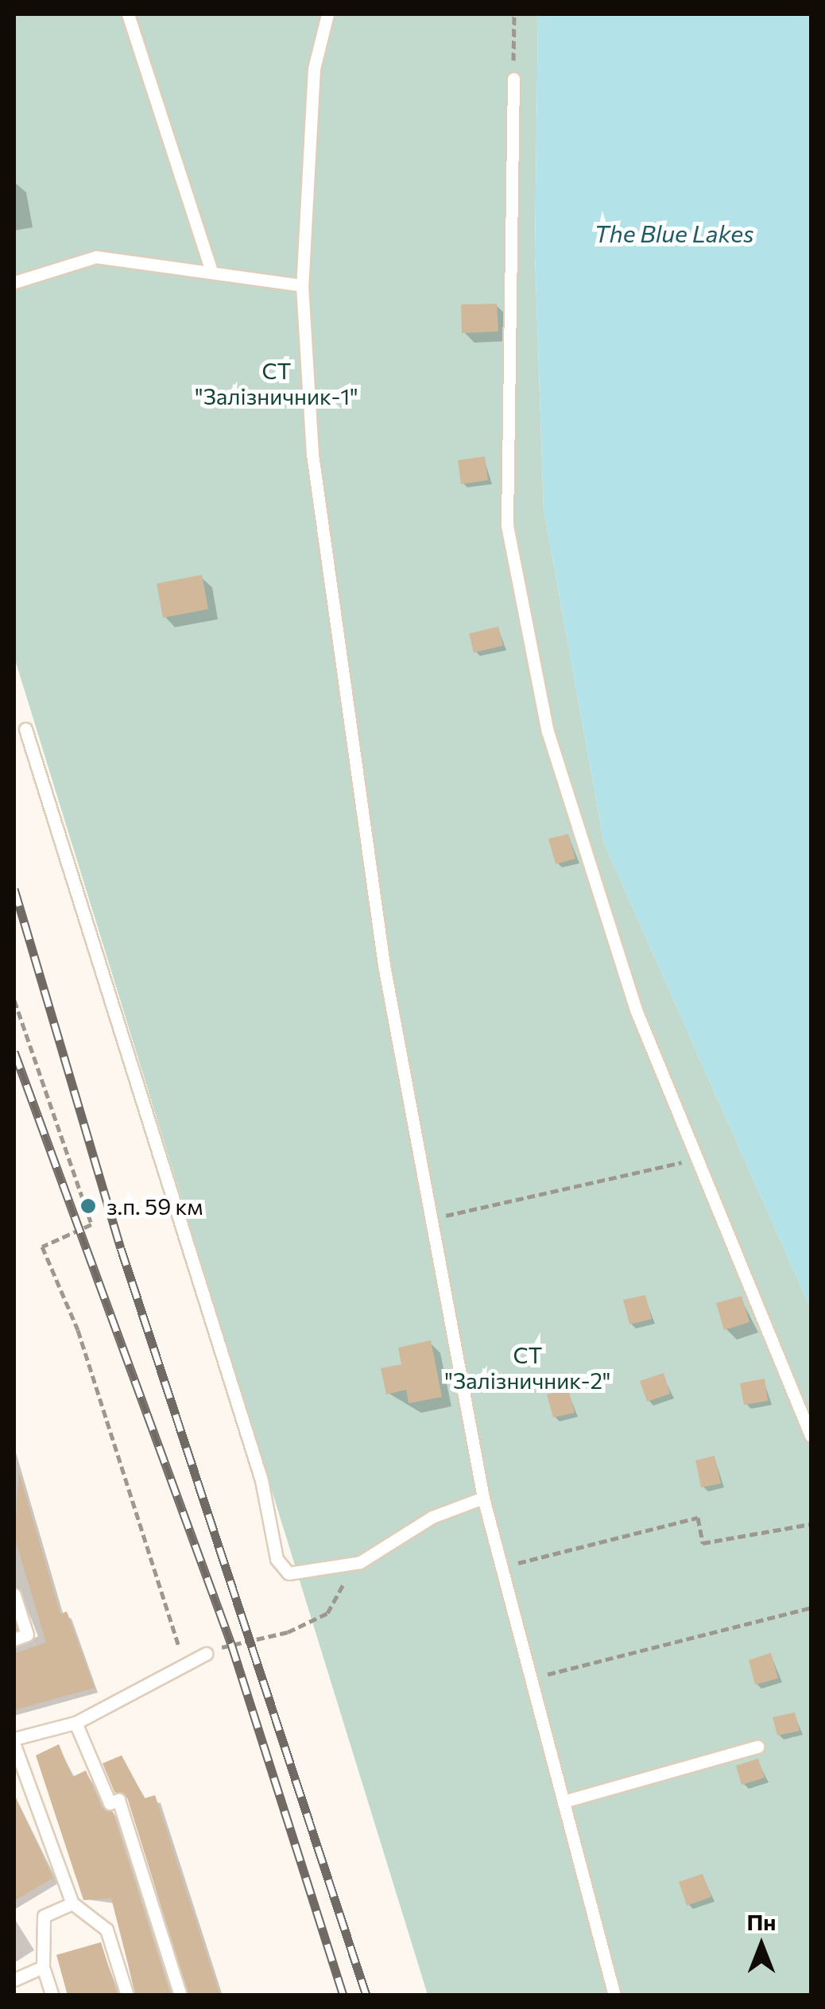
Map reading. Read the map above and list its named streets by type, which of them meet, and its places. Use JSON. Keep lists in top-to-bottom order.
{
  "water": ["The Blue Lakes"],
  "parks": ["СТ \"Залізничник-1\"", "СТ \"Залізничник-2\""],
  "places": ["з.п. 59 км"],
  "north": "top"
}
